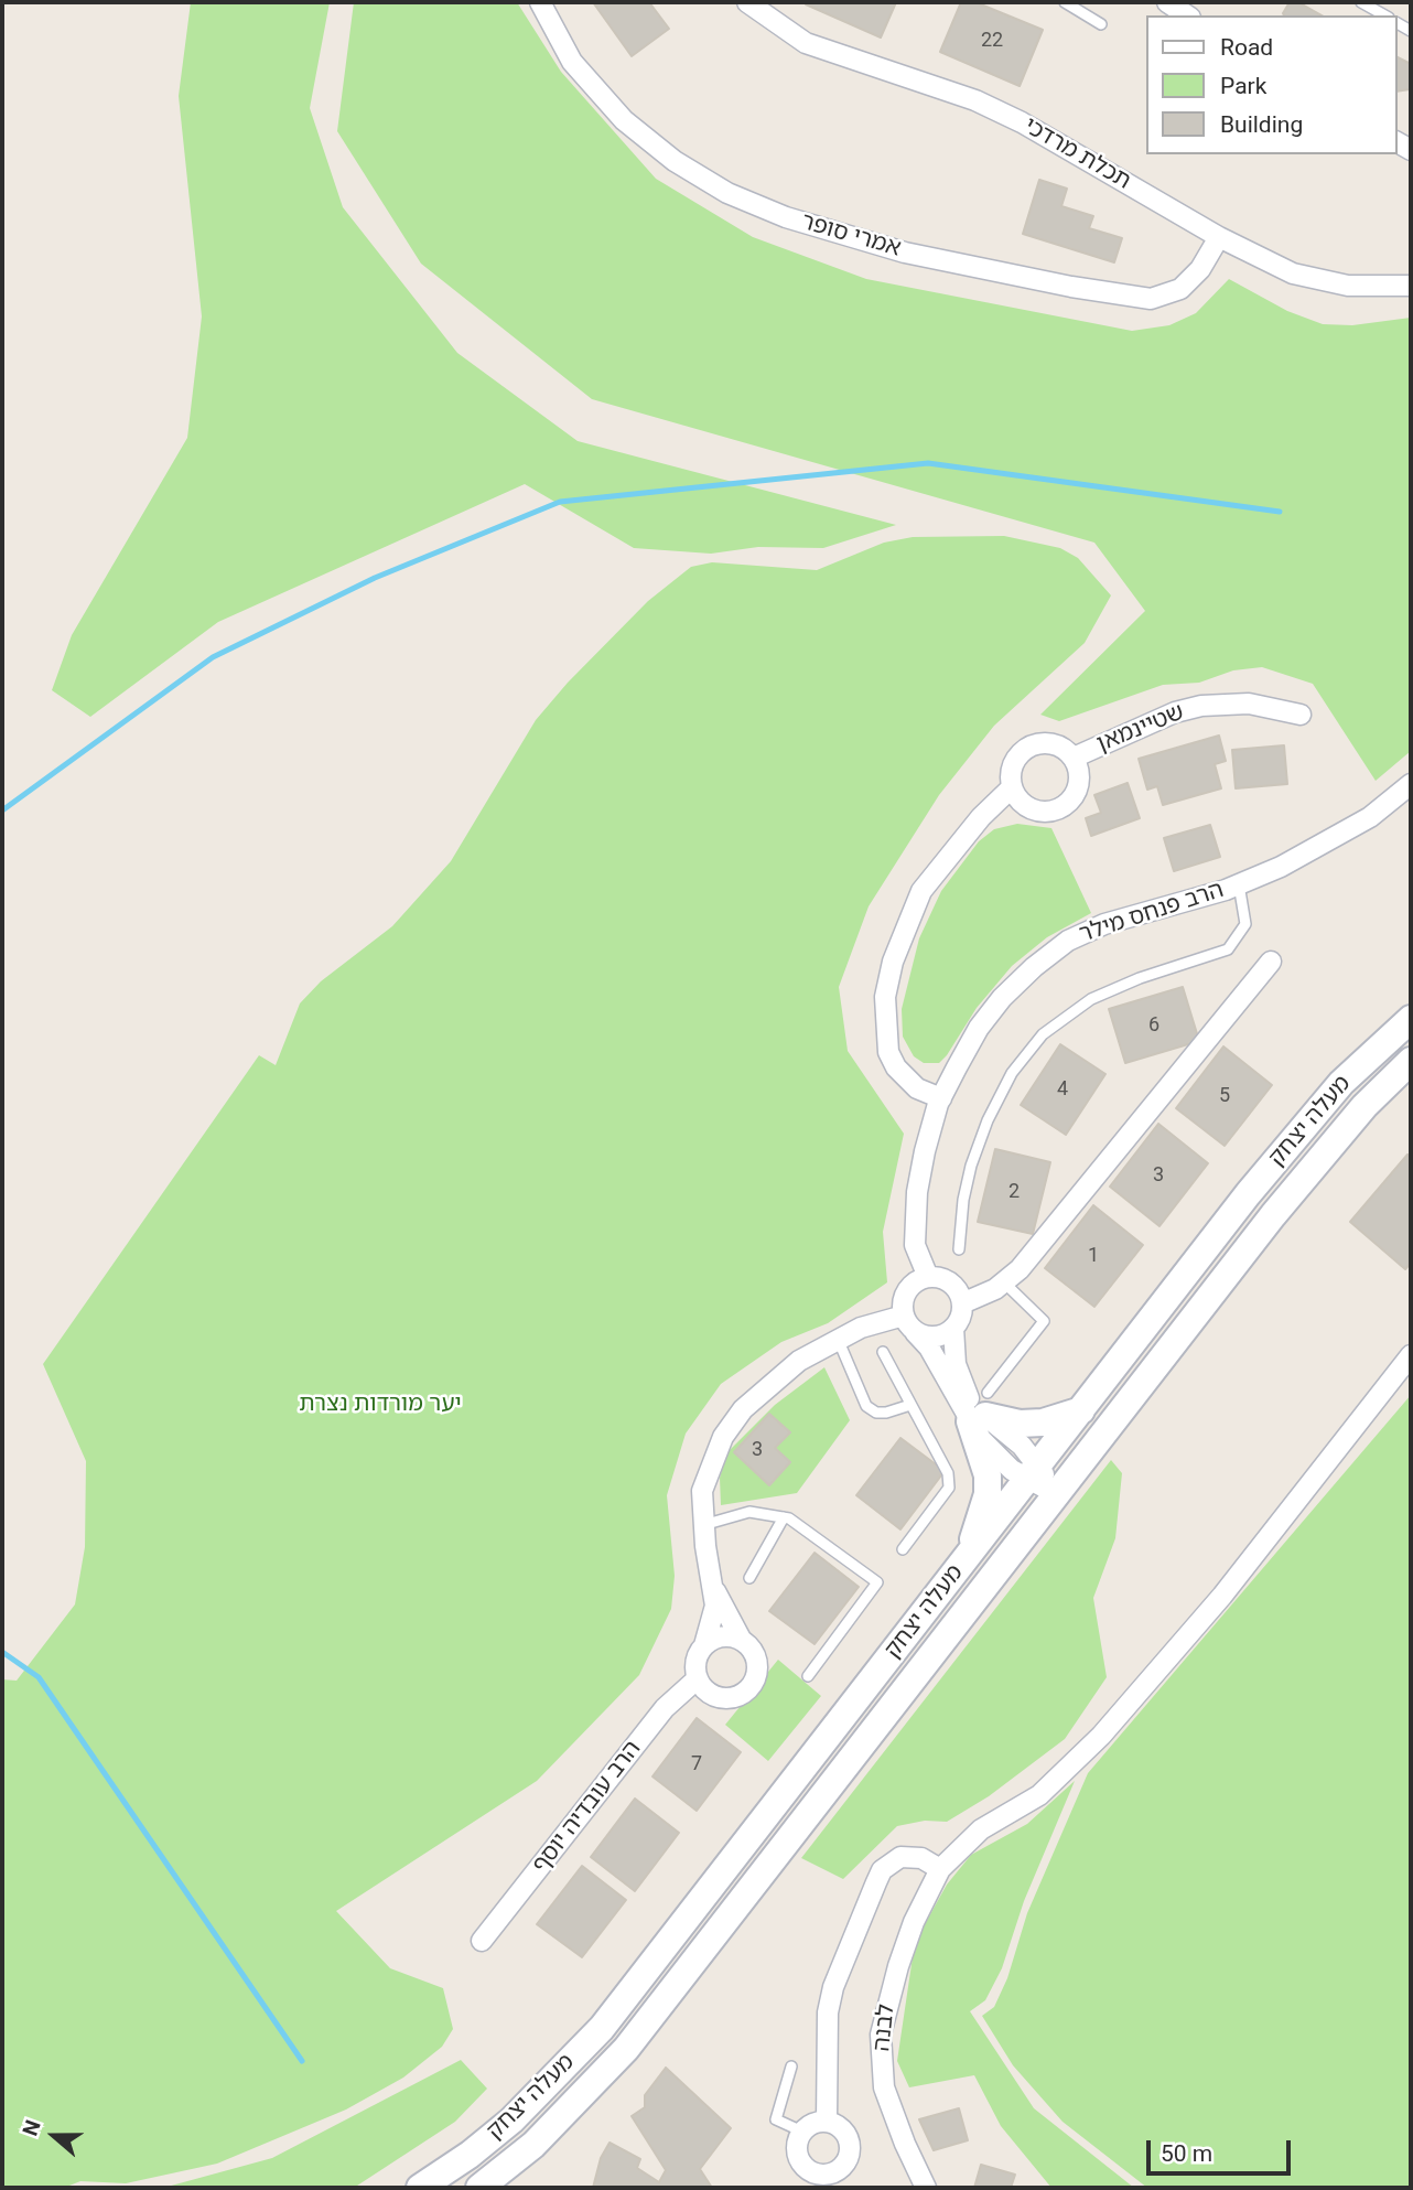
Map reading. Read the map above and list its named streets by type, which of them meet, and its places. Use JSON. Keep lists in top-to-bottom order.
{
  "streets": {
    "street": [
      "תכלת מרדכי",
      "אמרי סופר",
      "שטיינמאן",
      "הרב פנחס מילר",
      "מעלה יצחק",
      "הרב עובדיה יוסף",
      "לבנה"
    ]
  },
  "crossings": [
    ["תכלת מרדכי", "אמרי סופר"]
  ],
  "parks": ["יער מורדות נצרת"],
  "house_numbers": [
    "22",
    "6",
    "4",
    "5",
    "3",
    "2",
    "1",
    "3",
    "7"
  ],
  "legend": ["Road", "Park", "Building"],
  "scale_bar": "50 m",
  "north": "left"
}
